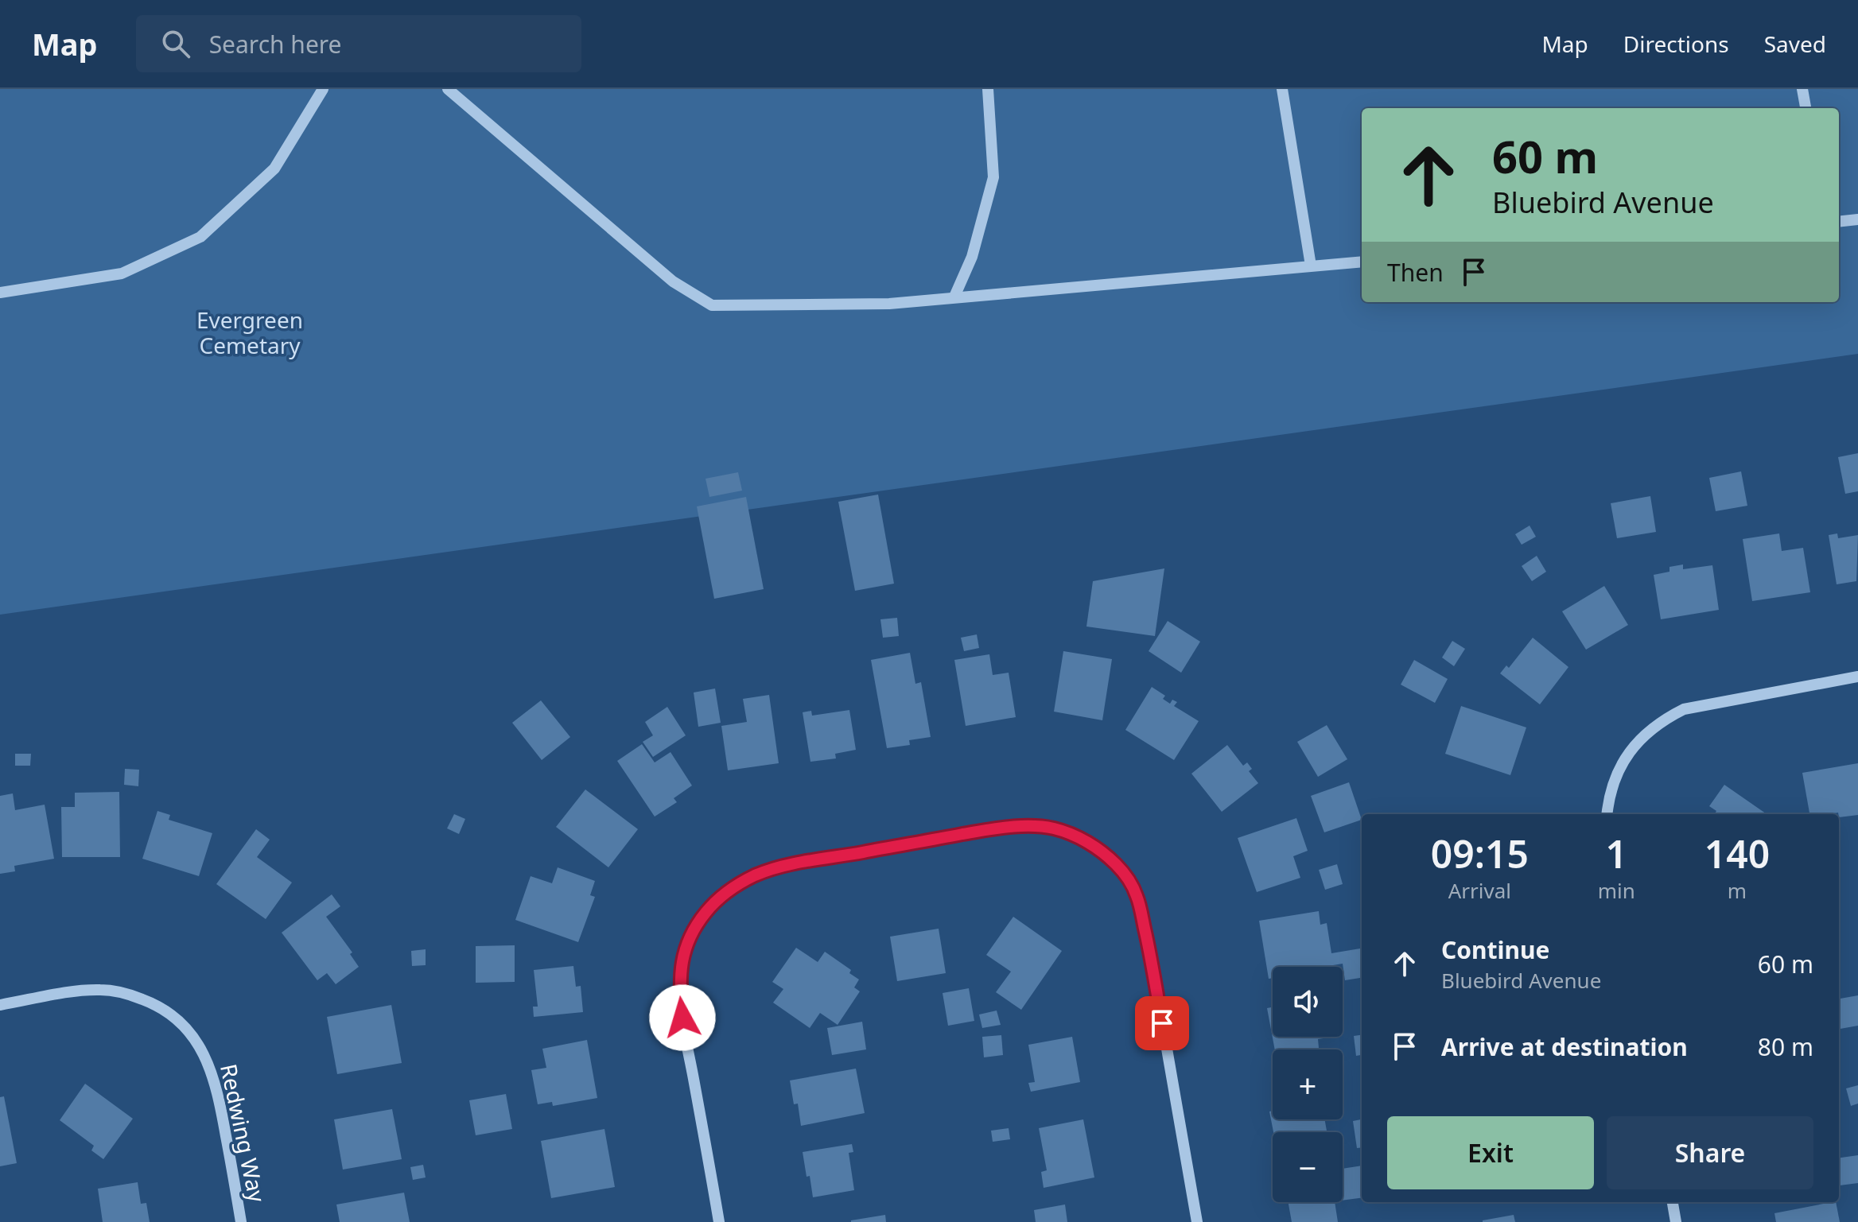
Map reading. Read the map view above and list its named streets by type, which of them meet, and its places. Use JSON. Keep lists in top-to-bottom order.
{
  "streets": {
    "street": ["Redwing Way"]
  },
  "parks": ["Evergreen Cemetary"],
  "page": {
    "header": "Map",
    "search": "Search here",
    "nav": ["Map", "Directions", "Saved"],
    "turn": ["60 m", "Bluebird Avenue"],
    "then": "Then",
    "eta": [
      "09:15",
      "Arrival",
      "1",
      "min",
      "140",
      "m"
    ],
    "list": [
      {
        "name": "Continue",
        "note": "Bluebird Avenue",
        "value": "60 m"
      },
      {
        "name": "Arrive at destination",
        "value": "80 m"
      }
    ],
    "map_buttons": ["+", "−"],
    "buttons": ["Exit", "Share"]
  }
}
